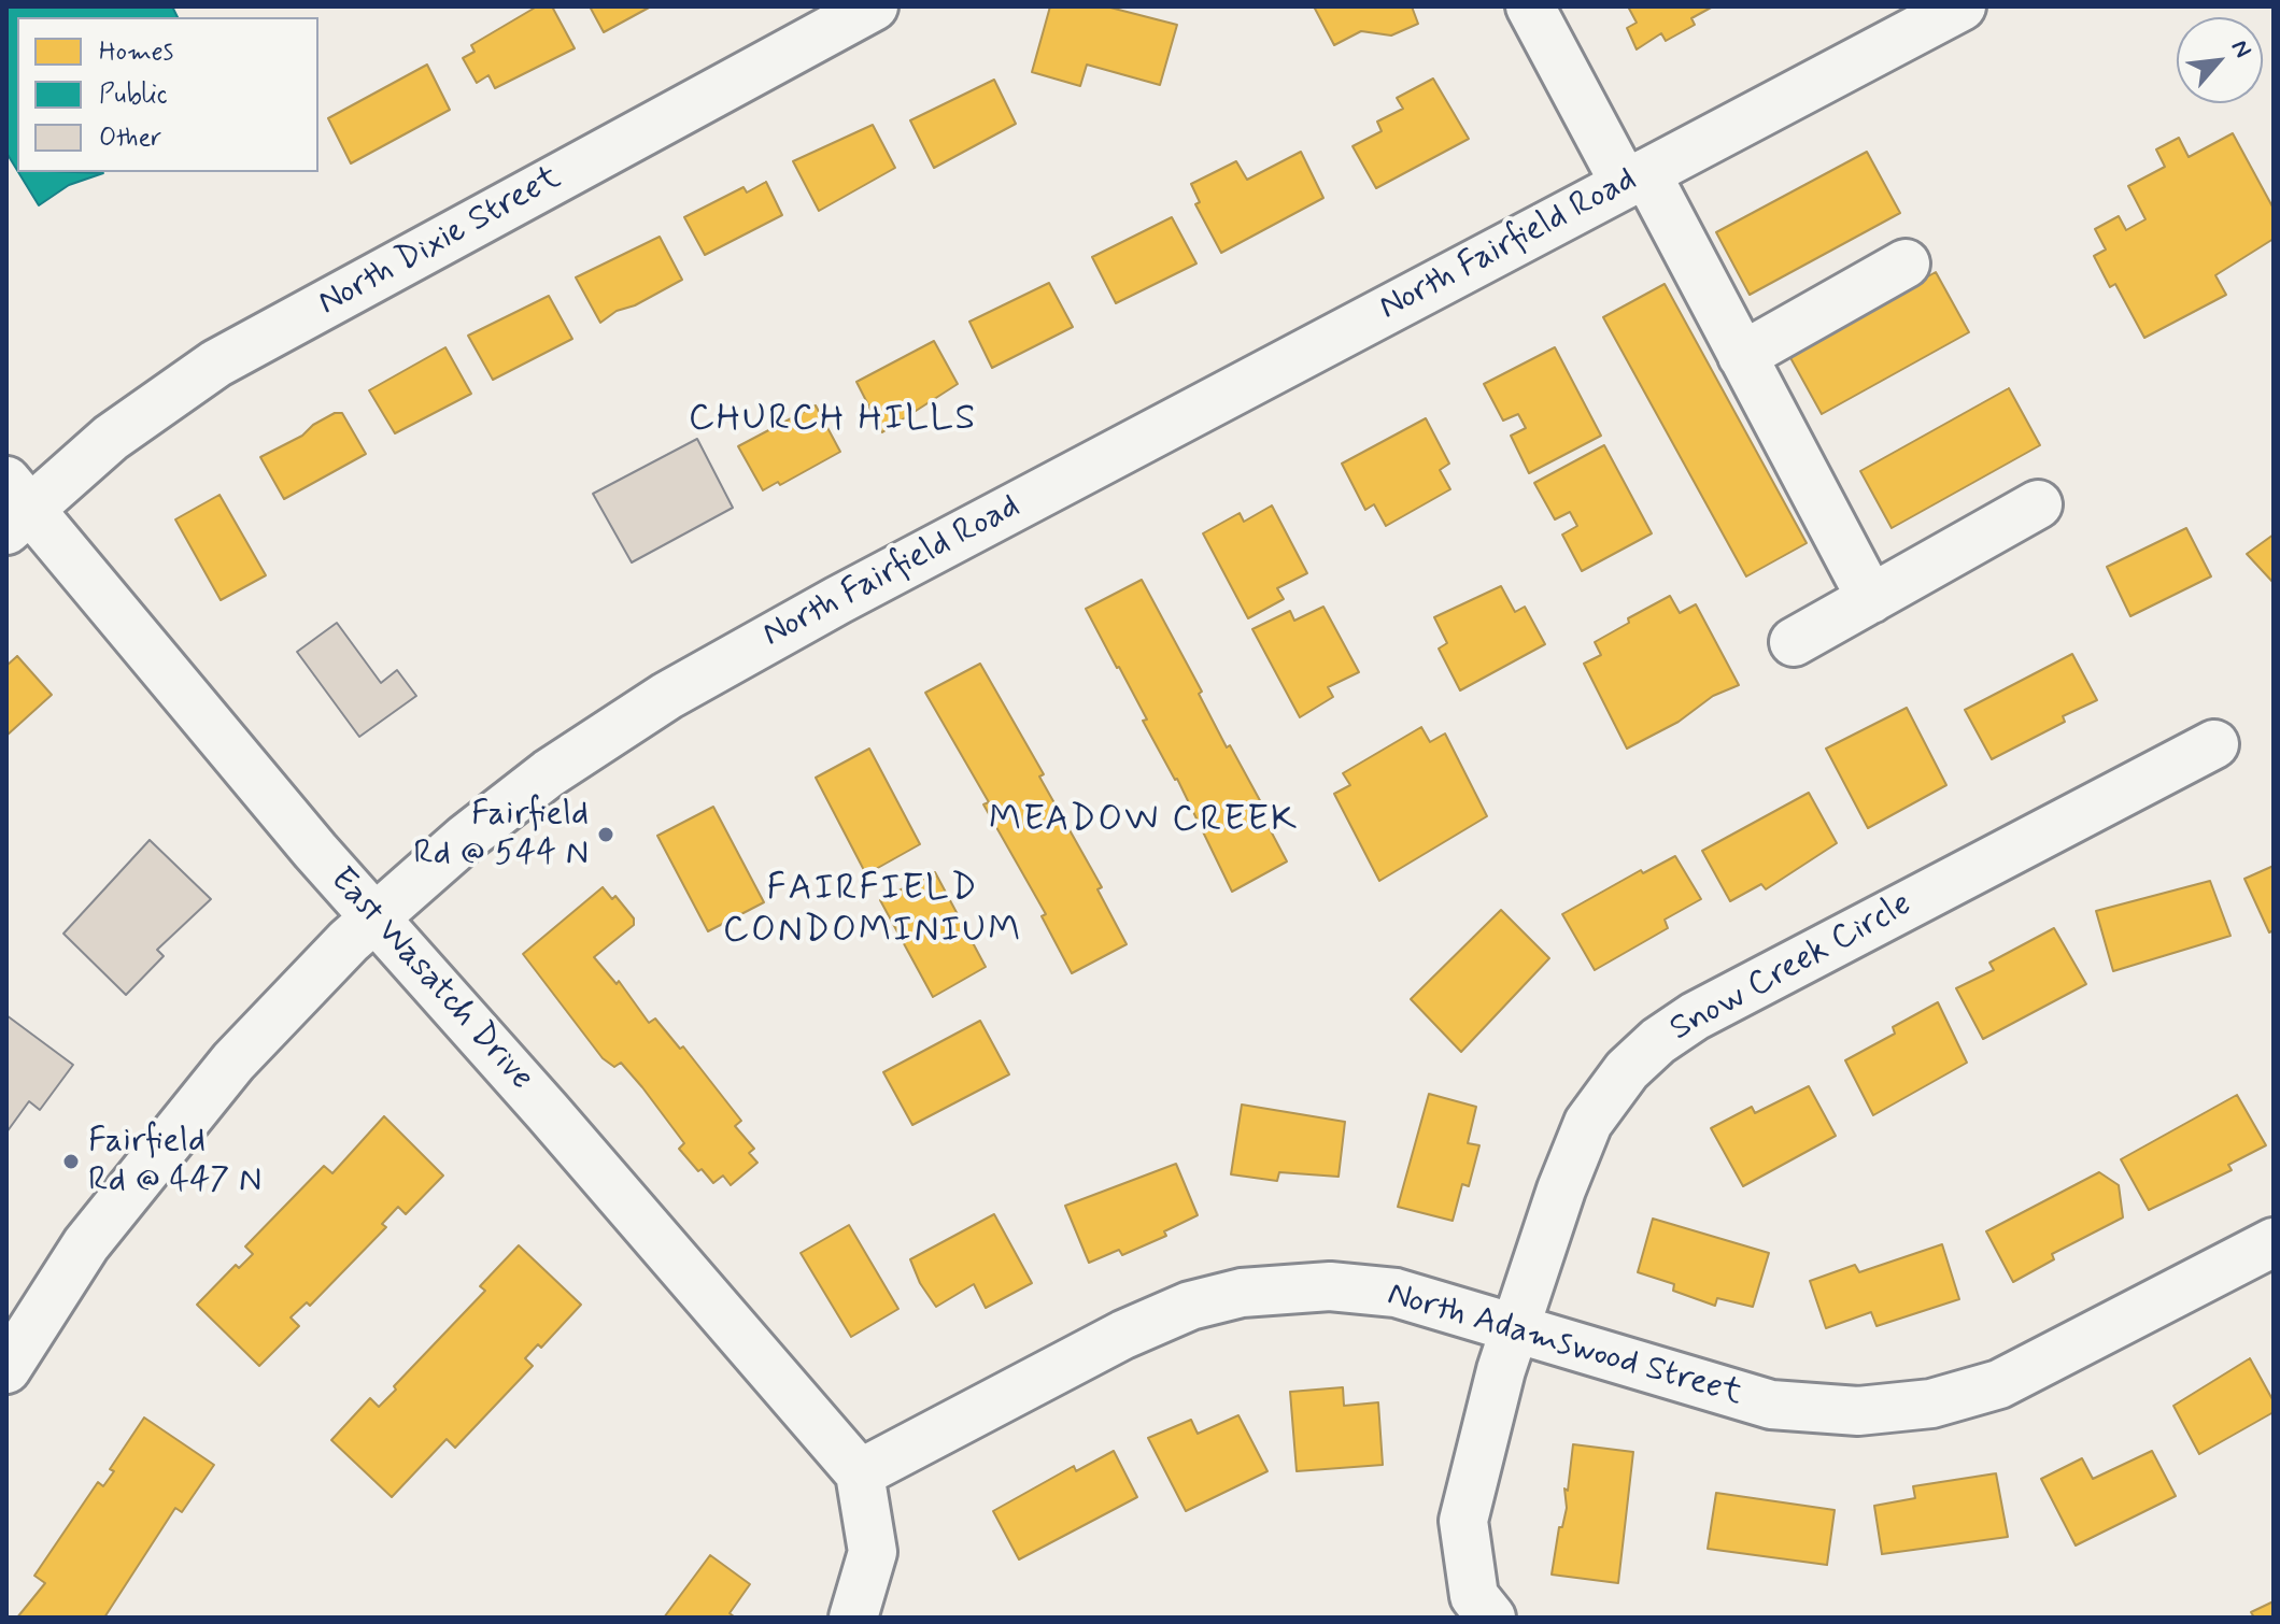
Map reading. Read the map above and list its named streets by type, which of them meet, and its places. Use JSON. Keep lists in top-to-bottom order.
{
  "streets": {
    "street": [
      "North Dixie Street",
      "North Fairfield Road",
      "Snow Creek Circle",
      "East Wasatch Drive",
      "North Adamswood Street"
    ]
  },
  "crossings": [
    ["North Dixie Street", "East Wasatch Drive"],
    ["North Fairfield Road", "East Wasatch Drive"],
    ["Snow Creek Circle", "North Adamswood Street"],
    ["East Wasatch Drive", "North Adamswood Street"]
  ],
  "districts": ["CHURCH HILLS", "MEADOW CREEK", "FAIRFIELD CONDOMINIUM"],
  "places": ["Fairfield Rd @ 544 N", "Fairfield Rd @ 447 N"],
  "legend": ["Homes", "Public", "Other"],
  "north": "top right"
}
